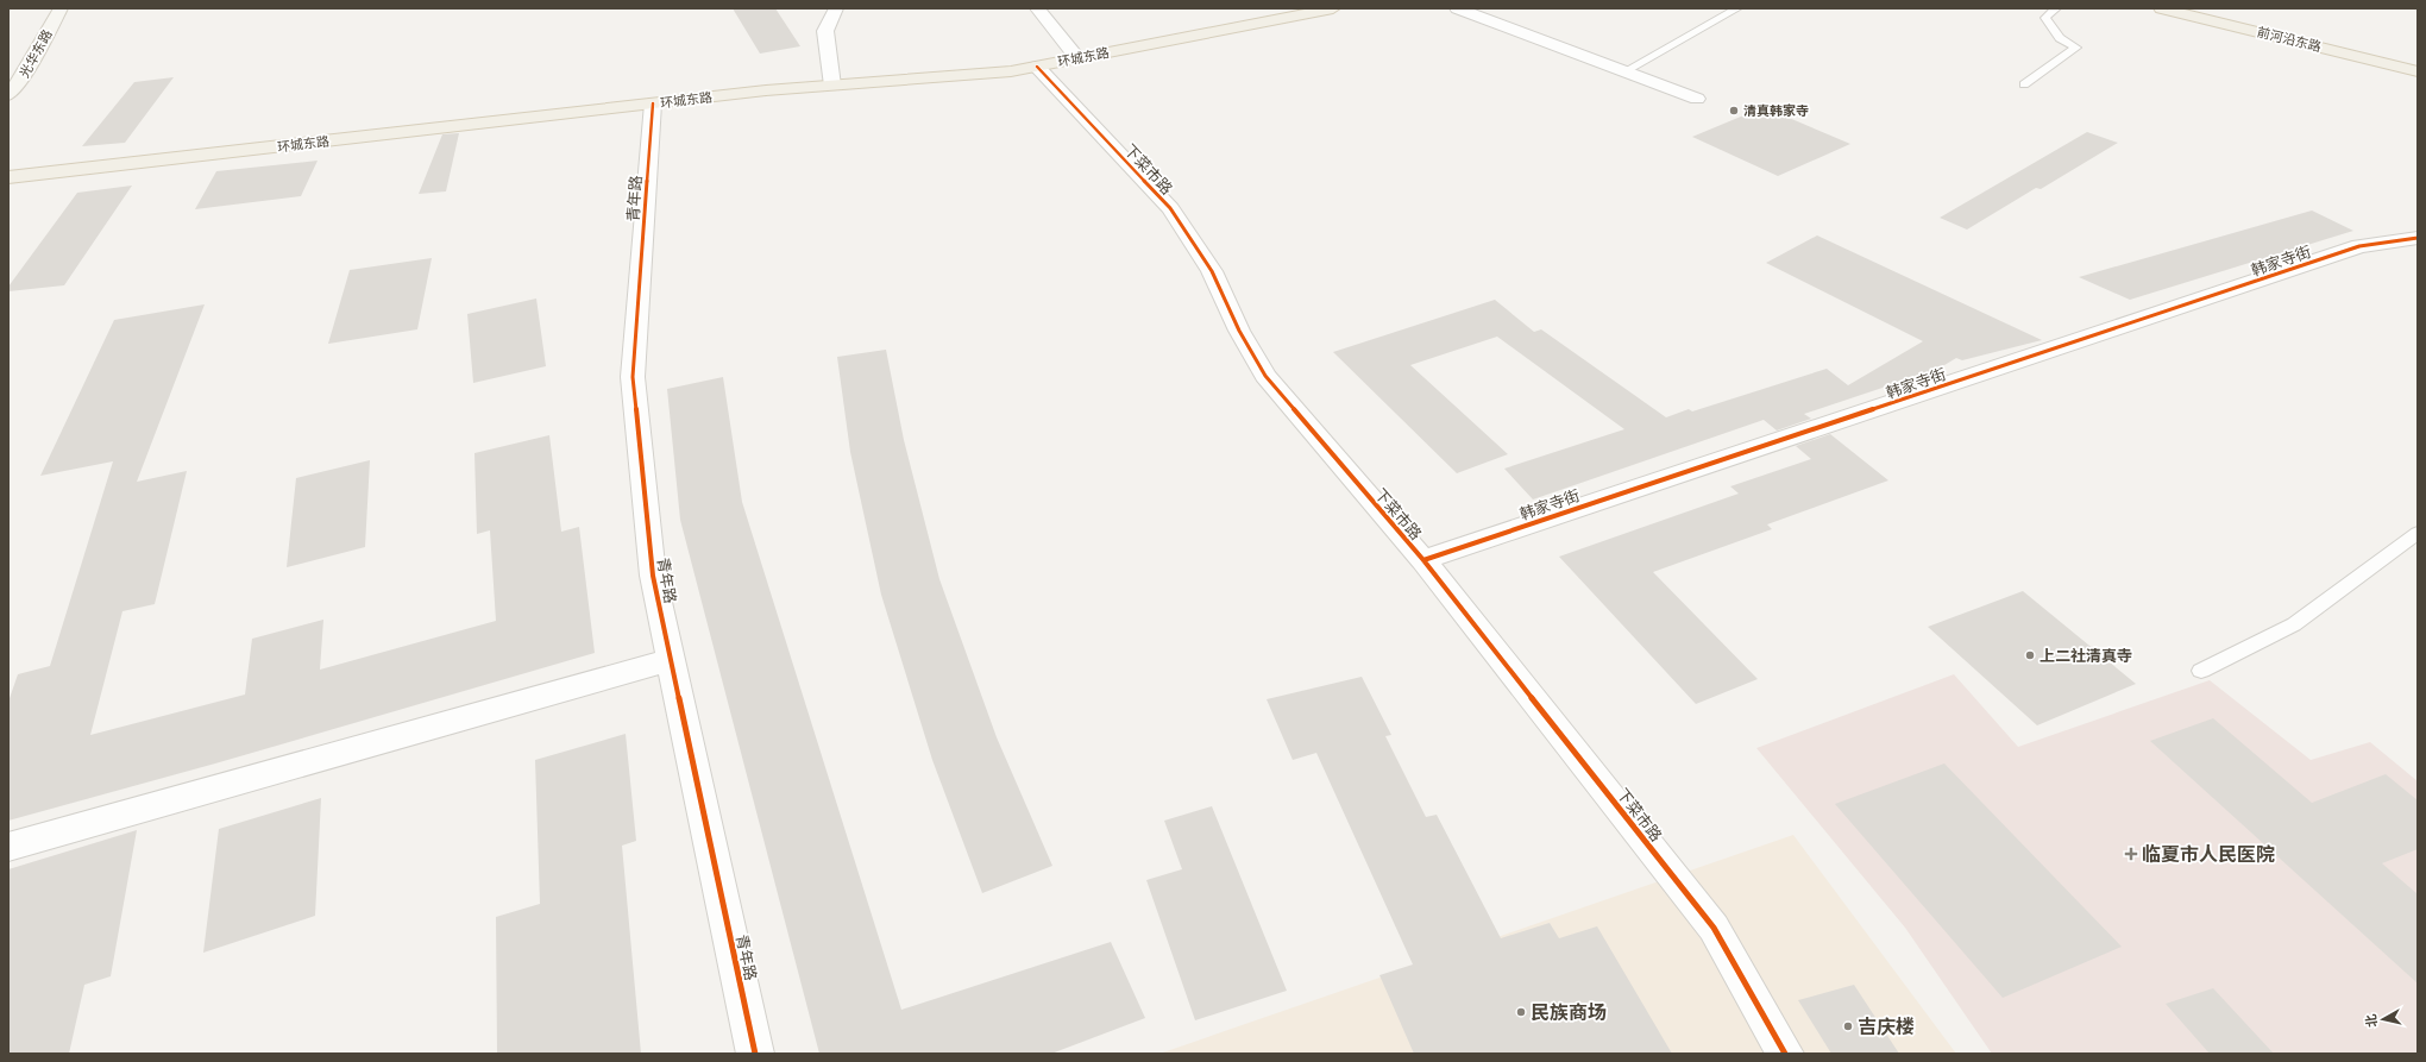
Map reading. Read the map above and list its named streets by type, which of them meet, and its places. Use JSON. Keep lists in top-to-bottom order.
{
  "streets": {
    "main road": ["前河沿东路", "光华东路", "环城东路"],
    "street": ["下菜市路", "青年路", "韩家寺街"]
  },
  "crossings": [
    ["环城东路", "下菜市路"],
    ["环城东路", "青年路"],
    ["下菜市路", "韩家寺街"]
  ],
  "places": {
    "other": [
      "清真韩家寺",
      "上二社清真寺",
      "民族商场",
      "吉庆楼"
    ],
    "health": ["临夏市人民医院"]
  },
  "north": "left"
}
